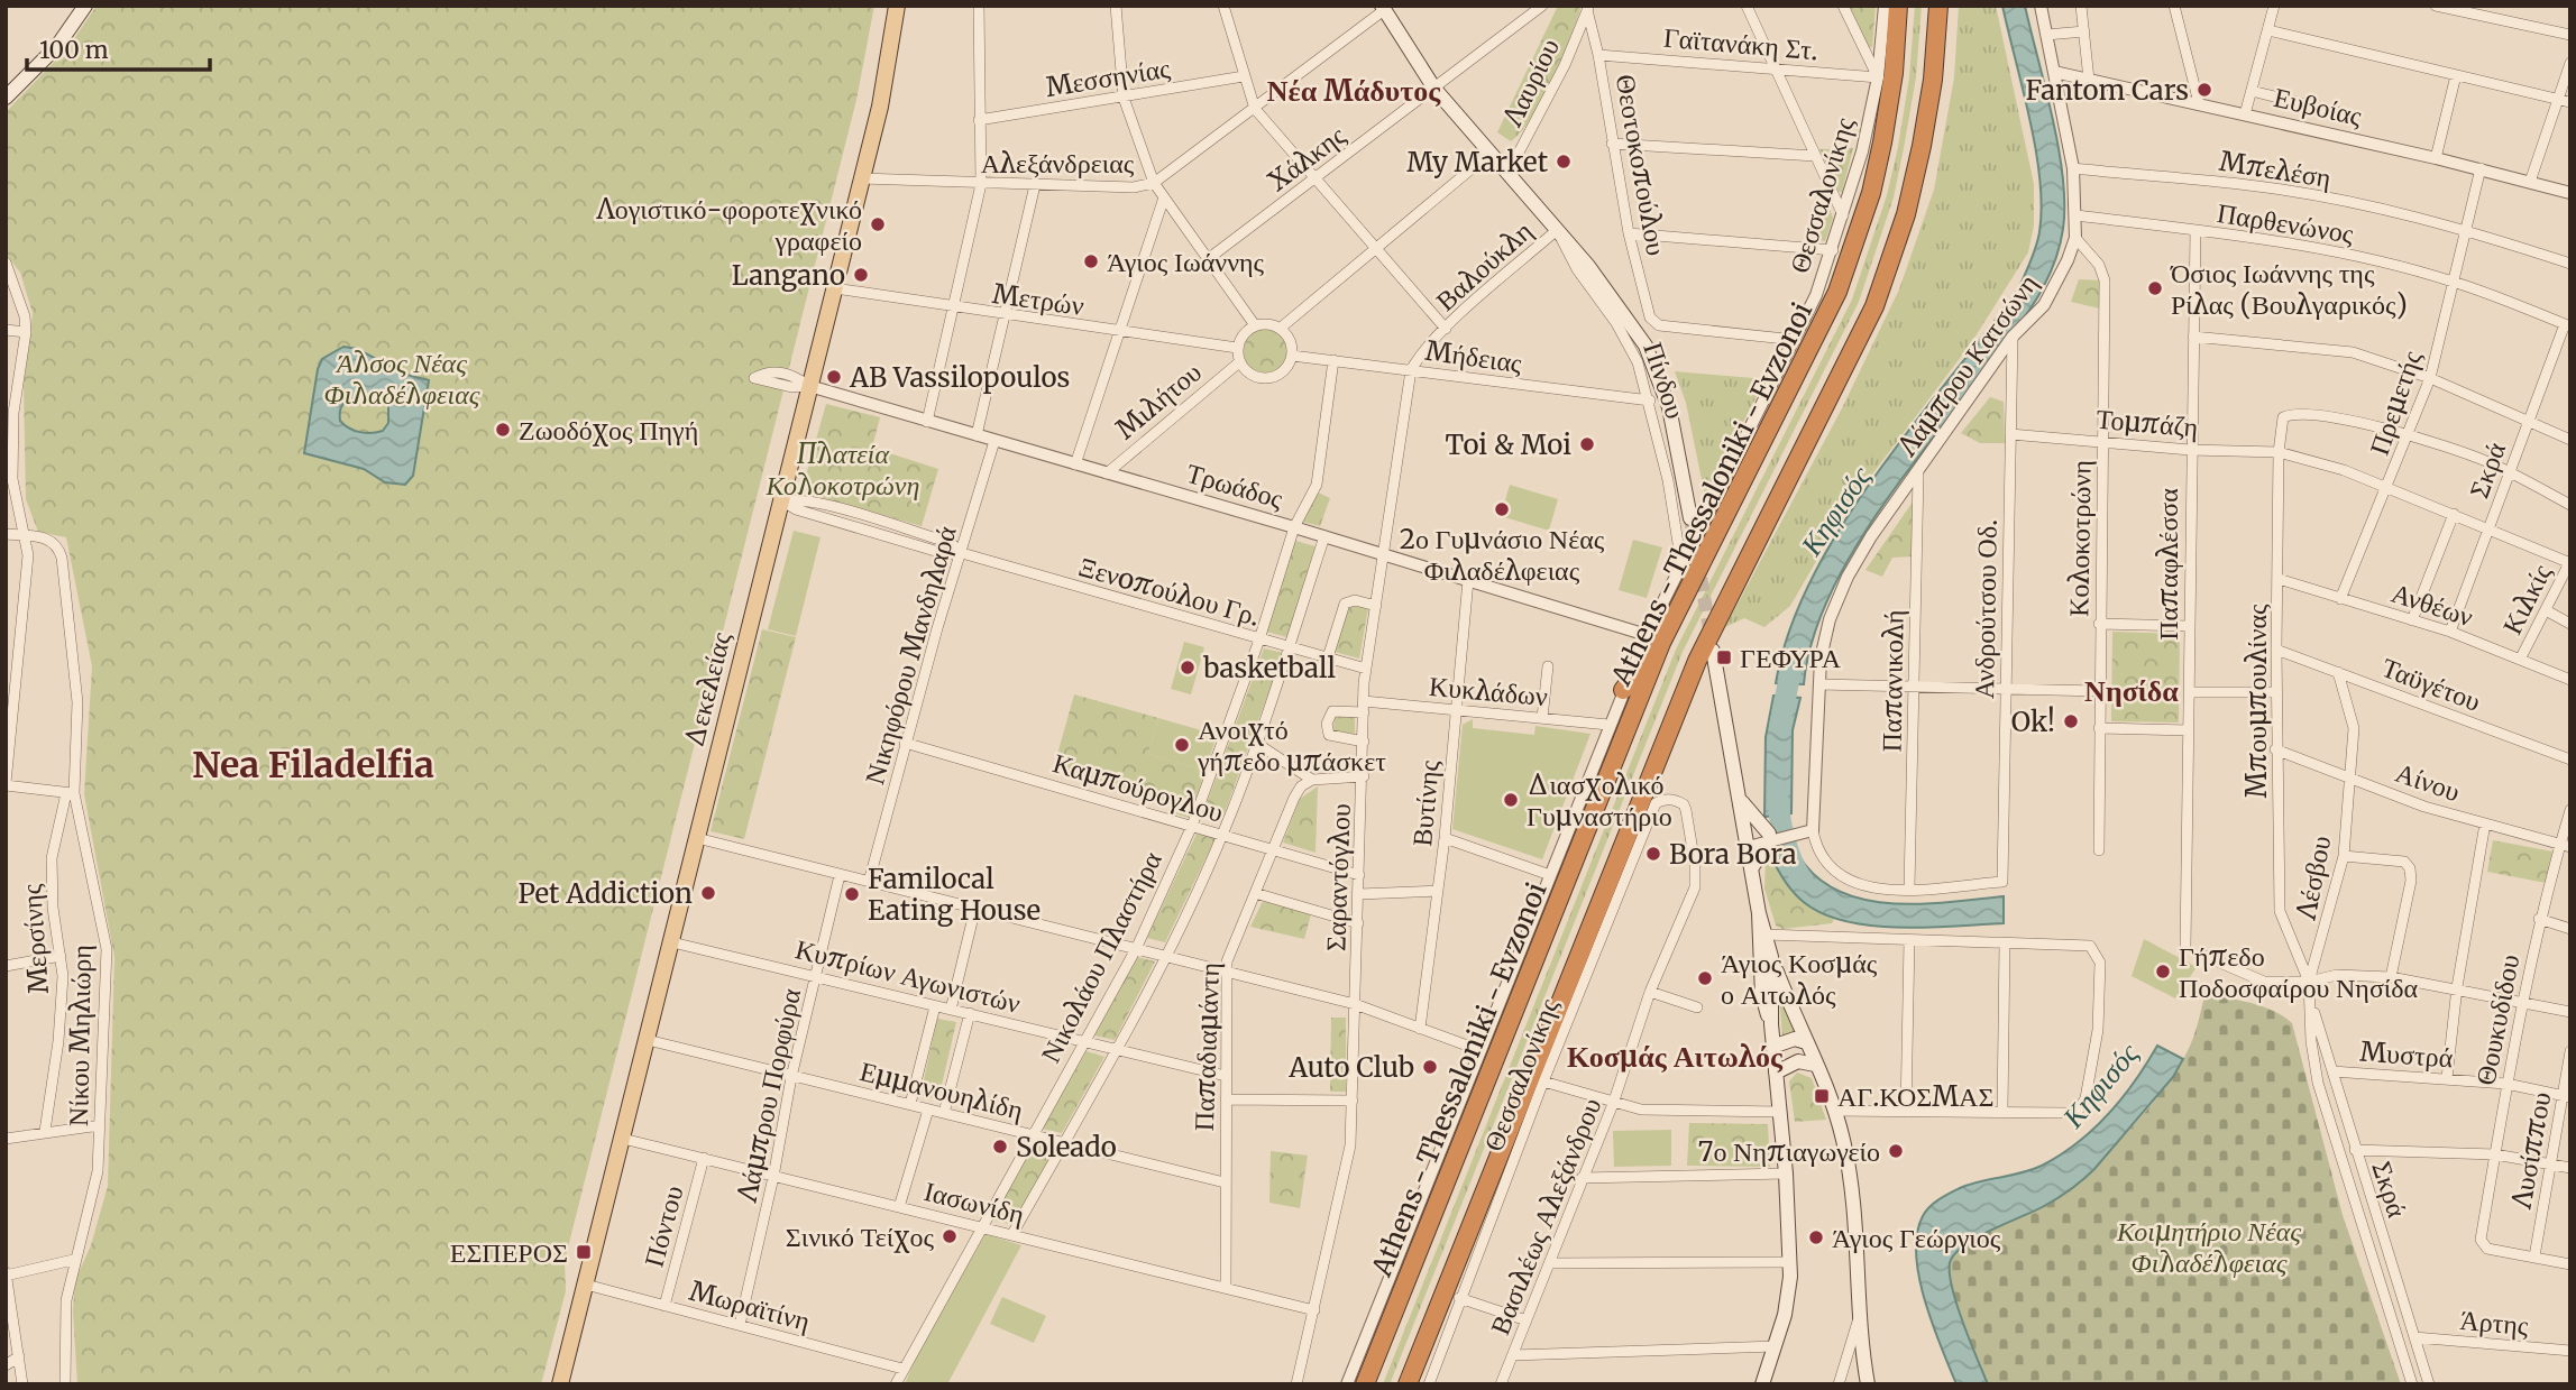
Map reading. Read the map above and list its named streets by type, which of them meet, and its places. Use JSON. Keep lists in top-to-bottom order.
{
  "streets": {
    "highway": ["Athens - Thessaloniki - Evzonoi"],
    "main road": ["Πίνδου", "Δεκελείας"],
    "street": [
      "Γαϊτανάκη Στ.",
      "Μεσσηνίας",
      "Λαυρίου",
      "Ευβοίας",
      "Χάλκης",
      "Αλεξάνδρειας",
      "Θεοτοκοπούλου",
      "Μπελέση",
      "Θεσσαλονίκης",
      "Παρθενώνος",
      "Βαλούκλη",
      "Μετρών",
      "Μήδειας",
      "Λάμπρου Κατσώνη",
      "Μιλήτου",
      "Πρεμετής",
      "Τομπάζη",
      "Σκρά",
      "Τρωάδος",
      "Κολοκοτρώνη",
      "Παπαφλέσσα",
      "Ξενoπούλου Γρ.",
      "Κιλκίς",
      "Ανθέων",
      "Ανδρούτσου Οδ.",
      "Νικηφόρου Μανδηλαρά",
      "Παπανικολή",
      "Ταϋγέτου",
      "Κυκλάδων",
      "Μπουμπουλίνας",
      "Αίνου",
      "Καμπούρογλου",
      "Βυτίνης",
      "Σαραντόγλου",
      "Λέσβου",
      "Μερσίνης",
      "Νικολάου Πλαστήρα",
      "Κυπρίων Αγωνιστών",
      "Θουκυδίδου",
      "Νίκου Μηλιώρη",
      "Παπαδιαμάντη",
      "Μυστρά",
      "Εμμανουηλίδη",
      "Λάμπρου Πορφύρα",
      "Λυσίππου",
      "Ιασωνίδη",
      "Βασιλέως Αλεξάνδρου",
      "Πόντου",
      "Μωραϊτίνη",
      "Άρτης"
    ]
  },
  "crossings": [
    ["Γαϊτανάκη Στ.", "Θεοτοκοπούλου"],
    ["Γαϊτανάκη Στ.", "Θεσσαλονίκης"],
    ["Λαυρίου", "Θεοτοκοπούλου"],
    ["Λαυρίου", "Πίνδου"],
    ["Ευβοίας", "Λάμπρου Κατσώνη"],
    ["Ευβοίας", "Πρεμετής"],
    ["Χάλκης", "Πίνδου"],
    ["Αλεξάνδρειας", "Πίνδου"],
    ["Αλεξάνδρειας", "Δεκελείας"],
    ["Θεοτοκοπούλου", "Θεσσαλονίκης"],
    ["Μπελέση", "Λάμπρου Κατσώνη"],
    ["Μπελέση", "Πρεμετής"],
    ["Θεσσαλονίκης", "Πίνδου"],
    ["Θεσσαλονίκης", "Τρωάδος"],
    ["Θεσσαλονίκης", "Athens - Thessaloniki - Evzonoi"],
    ["Θεσσαλονίκης", "Κυκλάδων"],
    ["Θεσσαλονίκης", "Βασιλέως Αλεξάνδρου"],
    ["Παρθενώνος", "Λάμπρου Κατσώνη"],
    ["Παρθενώνος", "Πρεμετής"],
    ["Παρθενώνος", "Σκρά"],
    ["Παρθενώνος", "Παπαφλέσσα"],
    ["Βαλούκλη", "Μήδειας"],
    ["Βαλούκλη", "Πίνδου"],
    ["Βαλούκλη", "Σαραντόγλου"],
    ["Μετρών", "Μήδειας"],
    ["Μετρών", "Μιλήτου"],
    ["Μετρών", "Δεκελείας"],
    ["Μήδειας", "Πίνδου"],
    ["Μήδειας", "Μιλήτου"],
    ["Μήδειας", "Σαραντόγλου"],
    ["Μήδειας", "Νικολάου Πλαστήρα"],
    ["Λάμπρου Κατσώνη", "Κολοκοτρώνη"],
    ["Λάμπρου Κατσώνη", "Ανδρούτσου Οδ."],
    ["Λάμπρου Κατσώνη", "Παπανικολή"],
    ["Μιλήτου", "Τρωάδος"],
    ["Πρεμετής", "Τομπάζη"],
    ["Πρεμετής", "Ανθέων"],
    ["Πρεμετής", "Μπουμπουλίνας"],
    ["Τομπάζη", "Σκρά"],
    ["Τομπάζη", "Κολοκοτρώνη"],
    ["Τομπάζη", "Παπαφλέσσα"],
    ["Τομπάζη", "Κιλκίς"],
    ["Τομπάζη", "Ανδρούτσου Οδ."],
    ["Τομπάζη", "Μπουμπουλίνας"],
    ["Σκρά", "Ανθέων"],
    ["Σκρά", "Μπουμπουλίνας"],
    ["Σκρά", "Λέσβου"],
    ["Σκρά", "Μυστρά"],
    ["Σκρά", "Άρτης"],
    ["Τρωάδος", "Athens - Thessaloniki - Evzonoi"],
    ["Τρωάδος", "Νικηφόρου Μανδηλαρά"],
    ["Τρωάδος", "Δεκελείας"],
    ["Τρωάδος", "Βυτίνης"],
    ["Τρωάδος", "Σαραντόγλου"],
    ["Τρωάδος", "Νικολάου Πλαστήρα"],
    ["Ξενoπούλου Γρ.", "Νικηφόρου Μανδηλαρά"],
    ["Ξενoπούλου Γρ.", "Δεκελείας"],
    ["Ξενoπούλου Γρ.", "Σαραντόγλου"],
    ["Ξενoπούλου Γρ.", "Νικολάου Πλαστήρα"],
    ["Κιλκίς", "Ανθέων"],
    ["Ανθέων", "Μπουμπουλίνας"],
    ["Ανδρούτσου Οδ.", "Παπανικολή"],
    ["Νικηφόρου Μανδηλαρά", "Καμπούρογλου"],
    ["Ταϋγέτου", "Μπουμπουλίνας"],
    ["Ταϋγέτου", "Λέσβου"],
    ["Δεκελείας", "Κυπρίων Αγωνιστών"],
    ["Δεκελείας", "Εμμανουηλίδη"],
    ["Δεκελείας", "Ιασωνίδη"],
    ["Δεκελείας", "Μωραϊτίνη"],
    ["Κυκλάδων", "Βυτίνης"],
    ["Κυκλάδων", "Σαραντόγλου"],
    ["Μπουμπουλίνας", "Αίνου"],
    ["Μπουμπουλίνας", "Λέσβου"],
    ["Αίνου", "Λέσβου"],
    ["Αίνου", "Θουκυδίδου"],
    ["Καμπούρογλου", "Σαραντόγλου"],
    ["Καμπούρογλου", "Νικολάου Πλαστήρα"],
    ["Καμπούρογλου", "Παπαδιαμάντη"],
    ["Σαραντόγλου", "Ιασωνίδη"],
    ["Μερσίνης", "Νίκου Μηλιώρη"],
    ["Νικολάου Πλαστήρα", "Κυπρίων Αγωνιστών"],
    ["Νικολάου Πλαστήρα", "Εμμανουηλίδη"],
    ["Νικολάου Πλαστήρα", "Ιασωνίδη"],
    ["Νικολάου Πλαστήρα", "Μωραϊτίνη"],
    ["Κυπρίων Αγωνιστών", "Παπαδιαμάντη"],
    ["Κυπρίων Αγωνιστών", "Λάμπρου Πορφύρα"],
    ["Θουκυδίδου", "Μυστρά"],
    ["Θουκυδίδου", "Λυσίππου"],
    ["Παπαδιαμάντη", "Εμμανουηλίδη"],
    ["Παπαδιαμάντη", "Ιασωνίδη"],
    ["Μυστρά", "Λυσίππου"],
    ["Εμμανουηλίδη", "Λάμπρου Πορφύρα"],
    ["Λάμπρου Πορφύρα", "Ιασωνίδη"],
    ["Λάμπρου Πορφύρα", "Μωραϊτίνη"],
    ["Ιασωνίδη", "Πόντου"],
    ["Πόντου", "Μωραϊτίνη"]
  ],
  "districts": [
    "Νέα Μάδυτος",
    "Νησίδα",
    "Nea Filadelfia",
    "Κοσμάς Αιτωλός"
  ],
  "water": ["Κηφισός"],
  "parks": ["Άλσος Νέας Φιλαδέλφειας", "Πλατεία Κολοκοτρώνη", "Κοιμητήριο Νέας Φιλαδέλφειας"],
  "places": {
    "other": [
      "Fantom Cars",
      "My Market",
      "Λογιστικό-φοροτεχνικό γραφείο",
      "Άγιος Ιωάννης",
      "Langano",
      "Όσιος Ιωάννης της Ρίλας (Βουλγαρικός)",
      "AB Vassilopoulos",
      "Ζωοδόχος Πηγή",
      "Toi & Moi",
      "2ο Γυμνάσιο Νέας Φιλαδέλφειας",
      "basketball",
      "Ok!",
      "Ανοιχτό γήπεδο μπάσκετ",
      "Διασχολικό Γυμναστήριο",
      "Bora Bora",
      "Pet Addiction",
      "Familocal Eating House",
      "Γήπεδο Ποδοσφαίρου Νησίδα",
      "Άγιος Κοσμάς ο Αιτωλός",
      "Auto Club",
      "Soleado",
      "7ο Νηπιαγωγείο",
      "Σινικό Τείχος",
      "Άγιος Γεώργιος"
    ],
    "transit": ["ΓΕΦΥΡΑ", "ΑΓ.ΚΟΣΜΑΣ", "ΕΣΠΕΡΟΣ"]
  },
  "scale_bar": "100 m"
}
